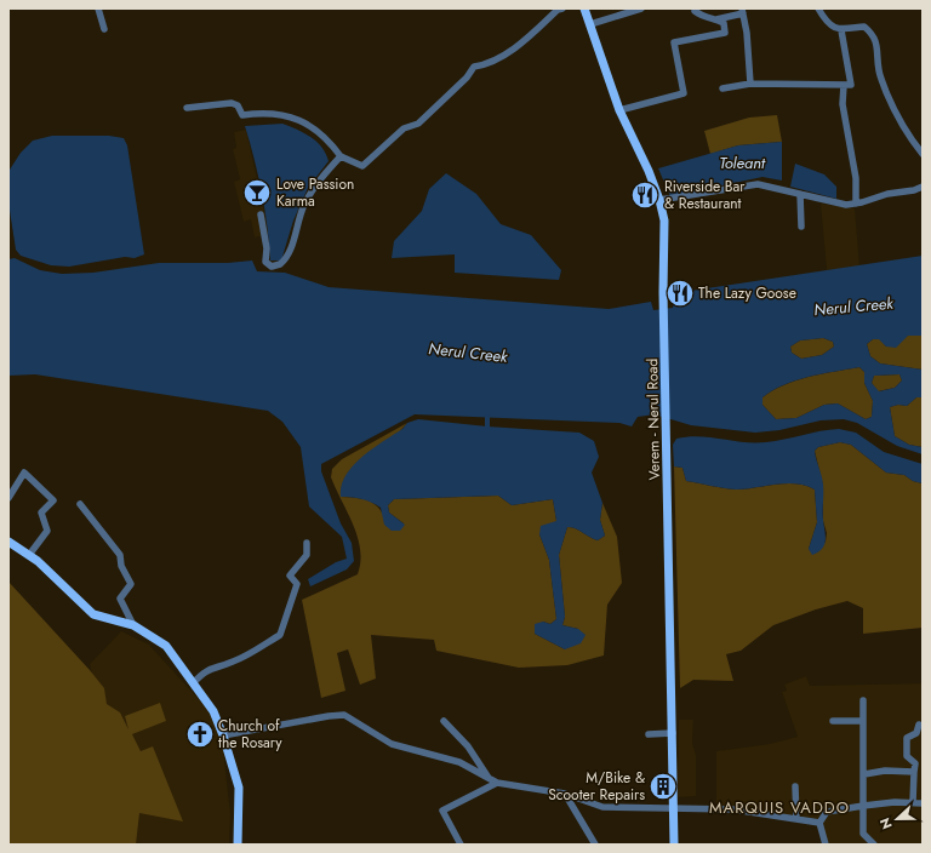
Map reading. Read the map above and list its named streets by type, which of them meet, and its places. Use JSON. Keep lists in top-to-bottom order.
{
  "streets": {
    "main road": ["Verem - Nerul Road"]
  },
  "districts": ["MARQUIS VADDO"],
  "water": ["Toleant", "Nerul Creek"],
  "places": {
    "bar": ["Love Passion Karma"],
    "restaurant": ["Riverside Bar & Restaurant", "The Lazy Goose"],
    "church": ["Church of the Rosary"],
    "building": ["M/Bike & Scooter Repairs"]
  },
  "north": "left"
}
